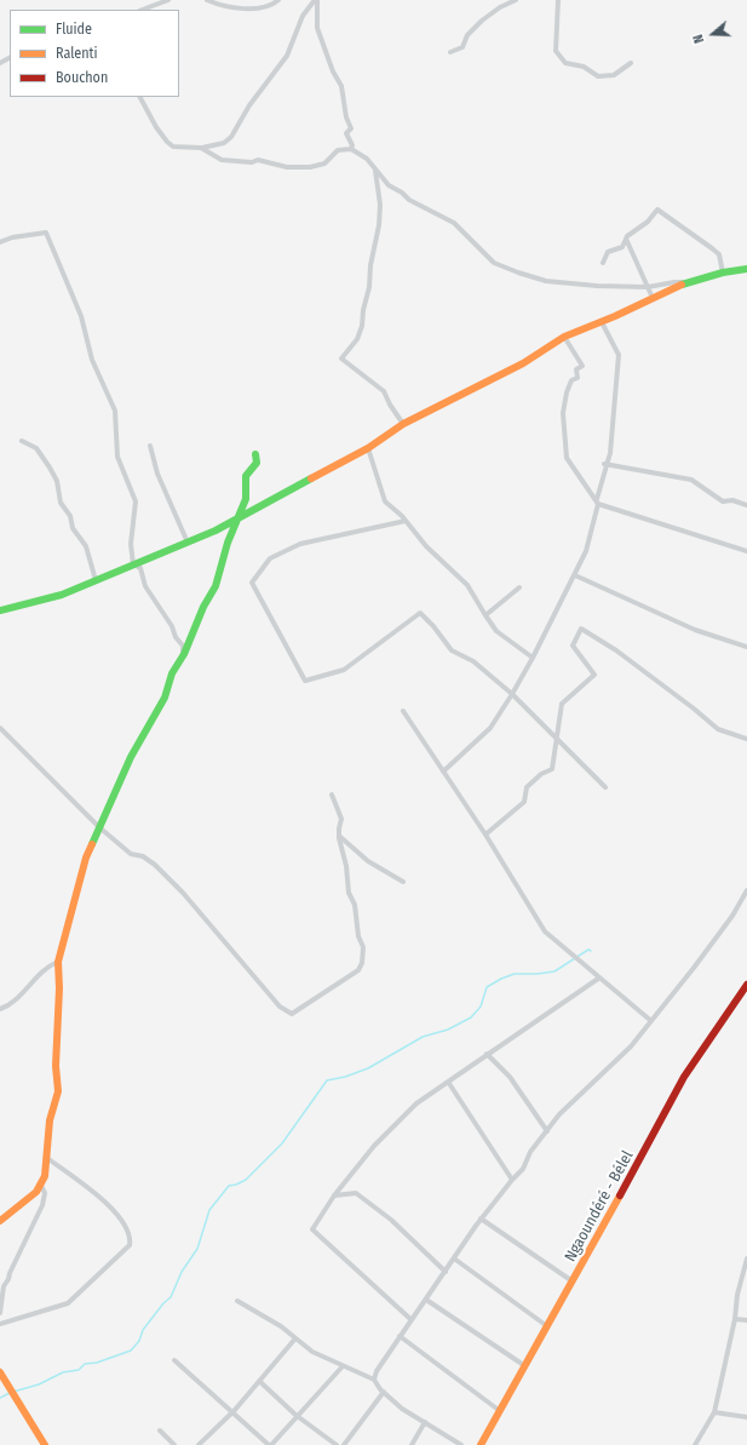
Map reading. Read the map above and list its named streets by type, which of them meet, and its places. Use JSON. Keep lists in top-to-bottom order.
{
  "streets": {
    "street": ["Ngaoundéré - Bélel"]
  },
  "legend": ["Fluide", "Ralenti", "Bouchon"],
  "north": "left"
}
